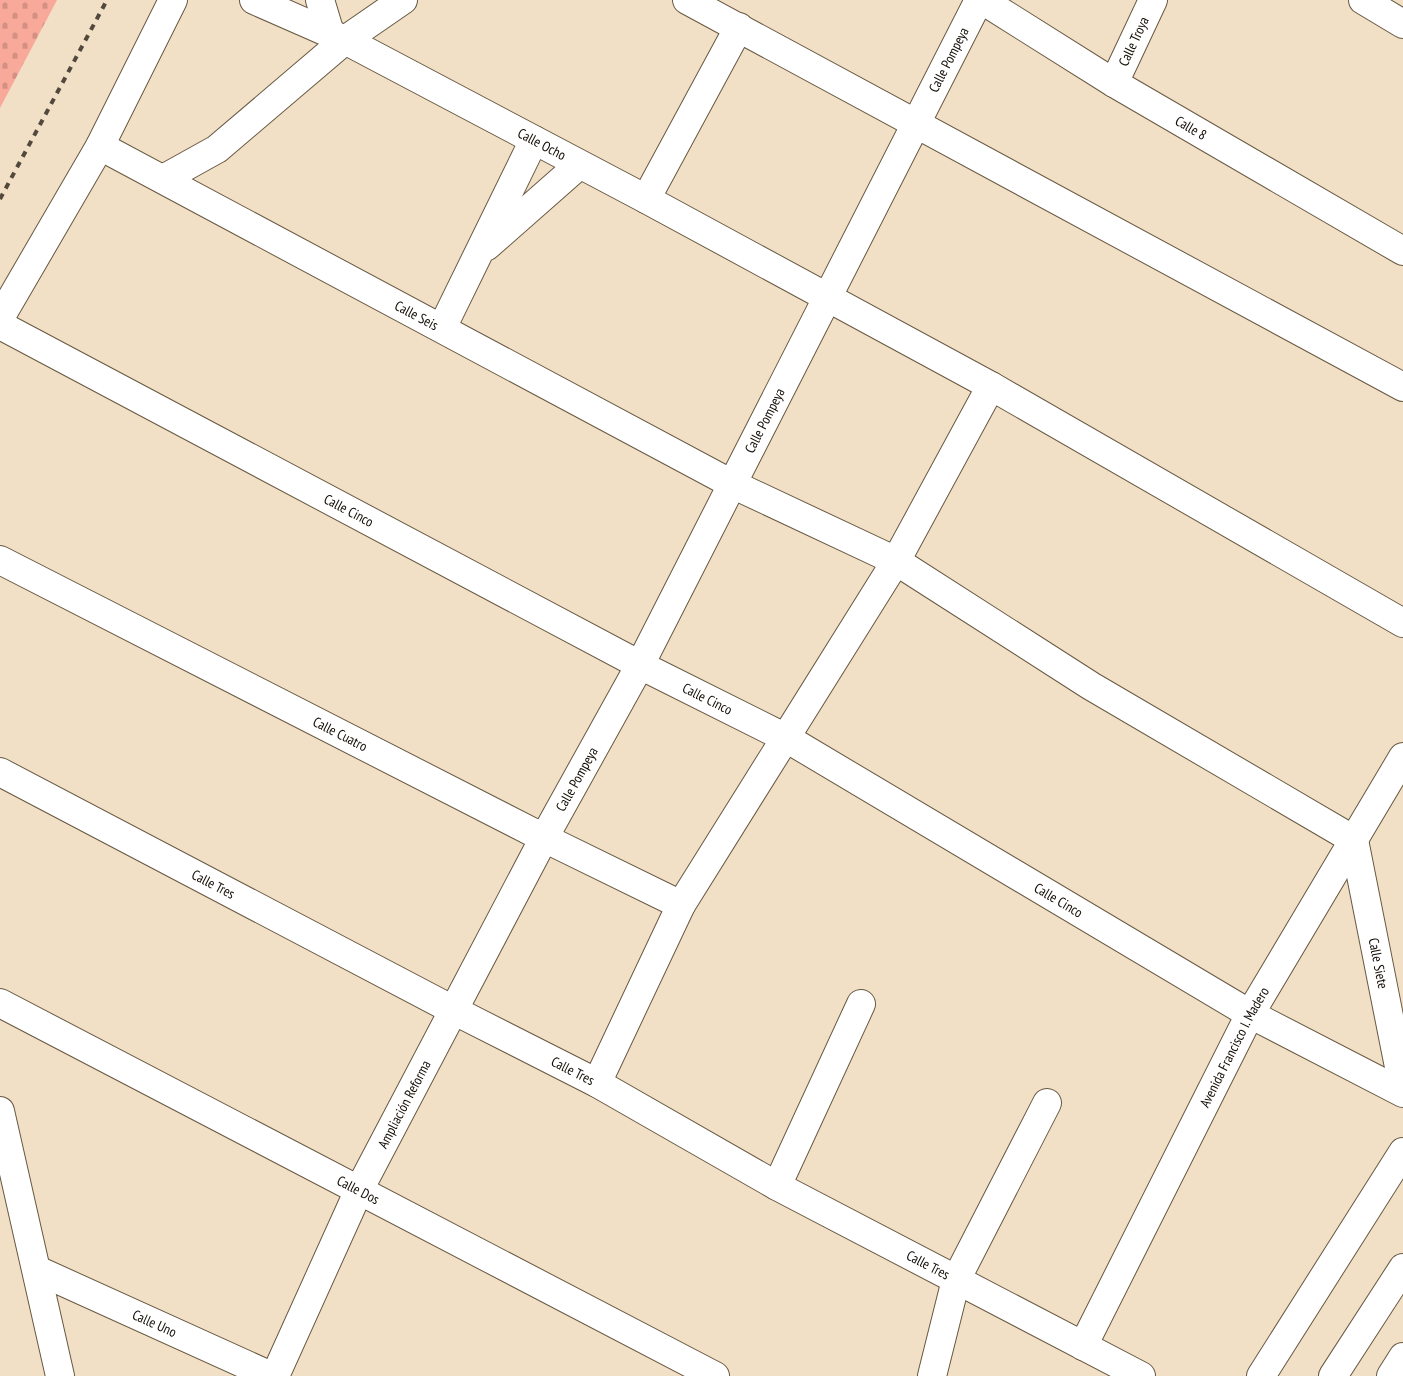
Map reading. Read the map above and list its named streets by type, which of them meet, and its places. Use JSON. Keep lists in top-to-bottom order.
{
  "streets": {
    "street": [
      "Calle Troya",
      "Calle Pompeya",
      "Calle 8",
      "Calle Ocho",
      "Calle Seis",
      "Calle Cinco",
      "Calle Cuatro",
      "Calle Tres",
      "Calle Siete",
      "Avenida Francisco I. Madero",
      "Ampliación Reforma",
      "Calle Dos",
      "Calle Uno"
    ]
  },
  "crossings": [
    ["Calle Troya", "Calle 8"],
    ["Calle Pompeya", "Calle 8"],
    ["Calle Pompeya", "Calle Ocho"],
    ["Calle Pompeya", "Calle Seis"],
    ["Calle Pompeya", "Calle Cinco"],
    ["Calle Pompeya", "Calle Cuatro"],
    ["Calle Pompeya", "Ampliación Reforma"],
    ["Calle Seis", "Calle Siete"],
    ["Calle Seis", "Avenida Francisco I. Madero"],
    ["Calle Cinco", "Avenida Francisco I. Madero"],
    ["Calle Cuatro", "Ampliación Reforma"],
    ["Calle Tres", "Avenida Francisco I. Madero"],
    ["Calle Tres", "Ampliación Reforma"],
    ["Calle Siete", "Avenida Francisco I. Madero"],
    ["Ampliación Reforma", "Calle Dos"]
  ]
}
